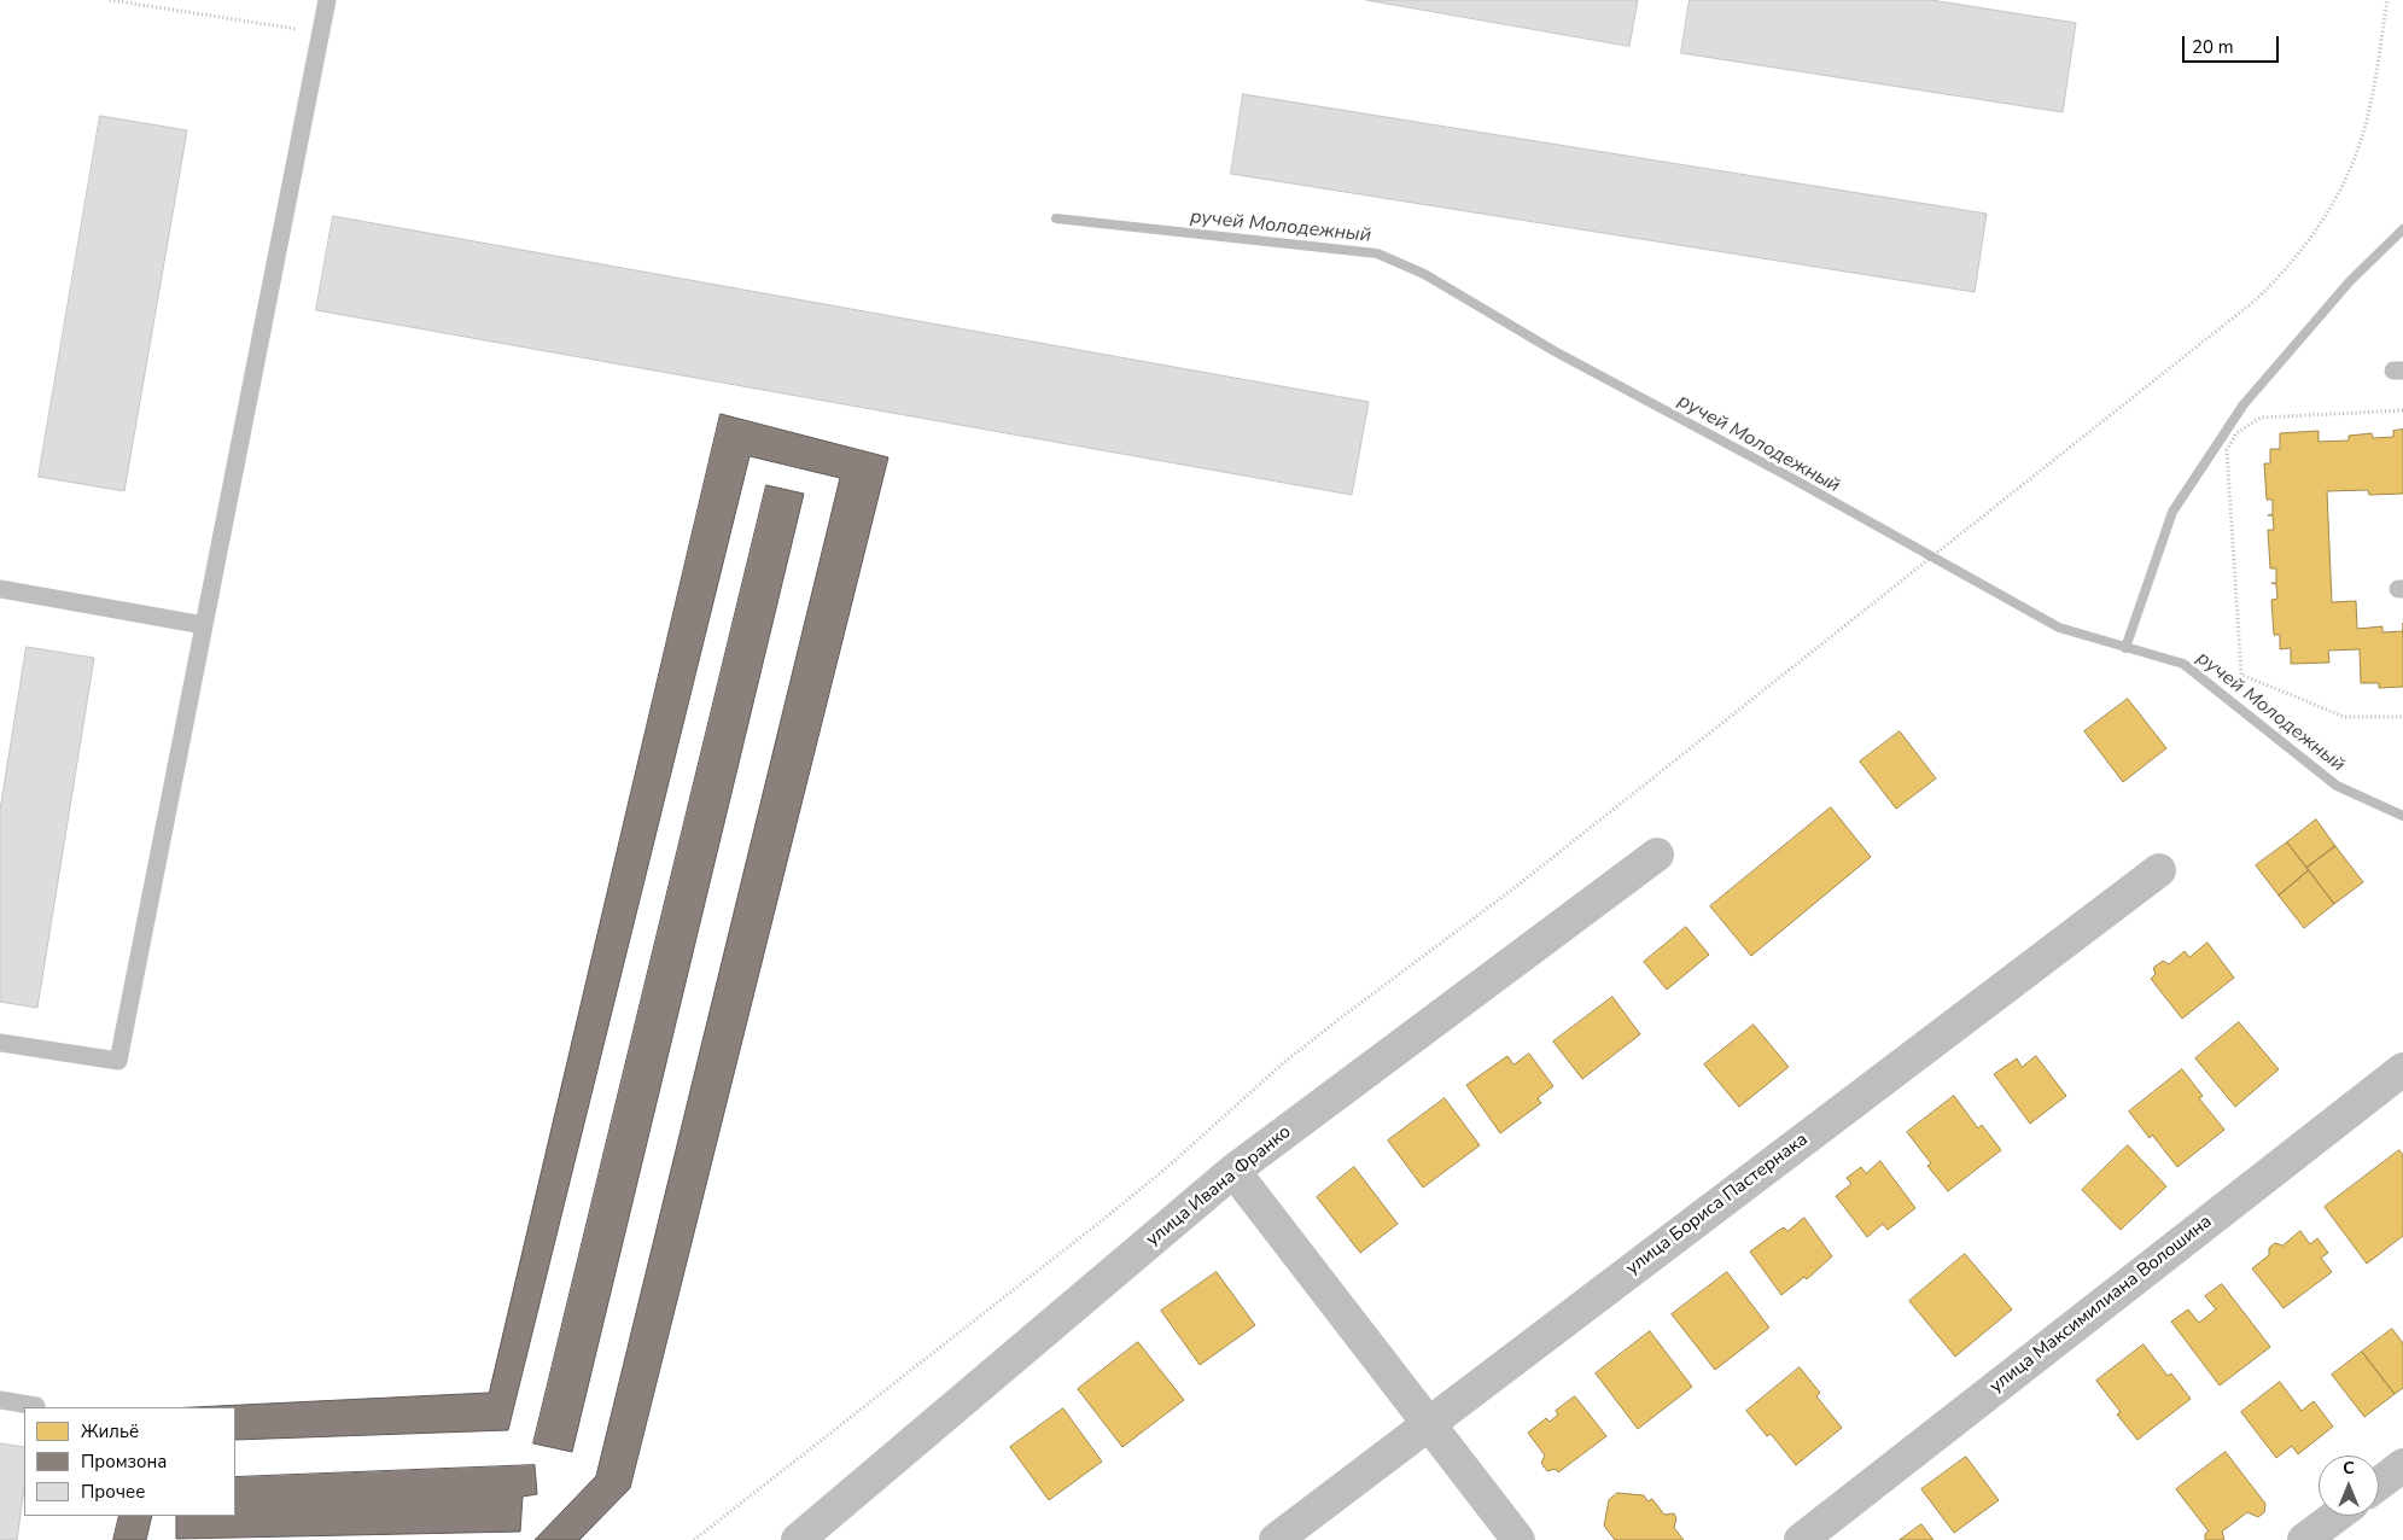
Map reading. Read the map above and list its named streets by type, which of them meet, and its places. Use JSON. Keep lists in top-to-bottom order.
{
  "streets": {
    "street": ["улица Ивана Франко", "улица Бориса Пастернака", "улица Максимилиана Волошина"]
  },
  "water": ["ручей Молодежный"],
  "legend": ["Жильё", "Промзона", "Прочее"],
  "scale_bar": "20 m",
  "north": "top"
}
